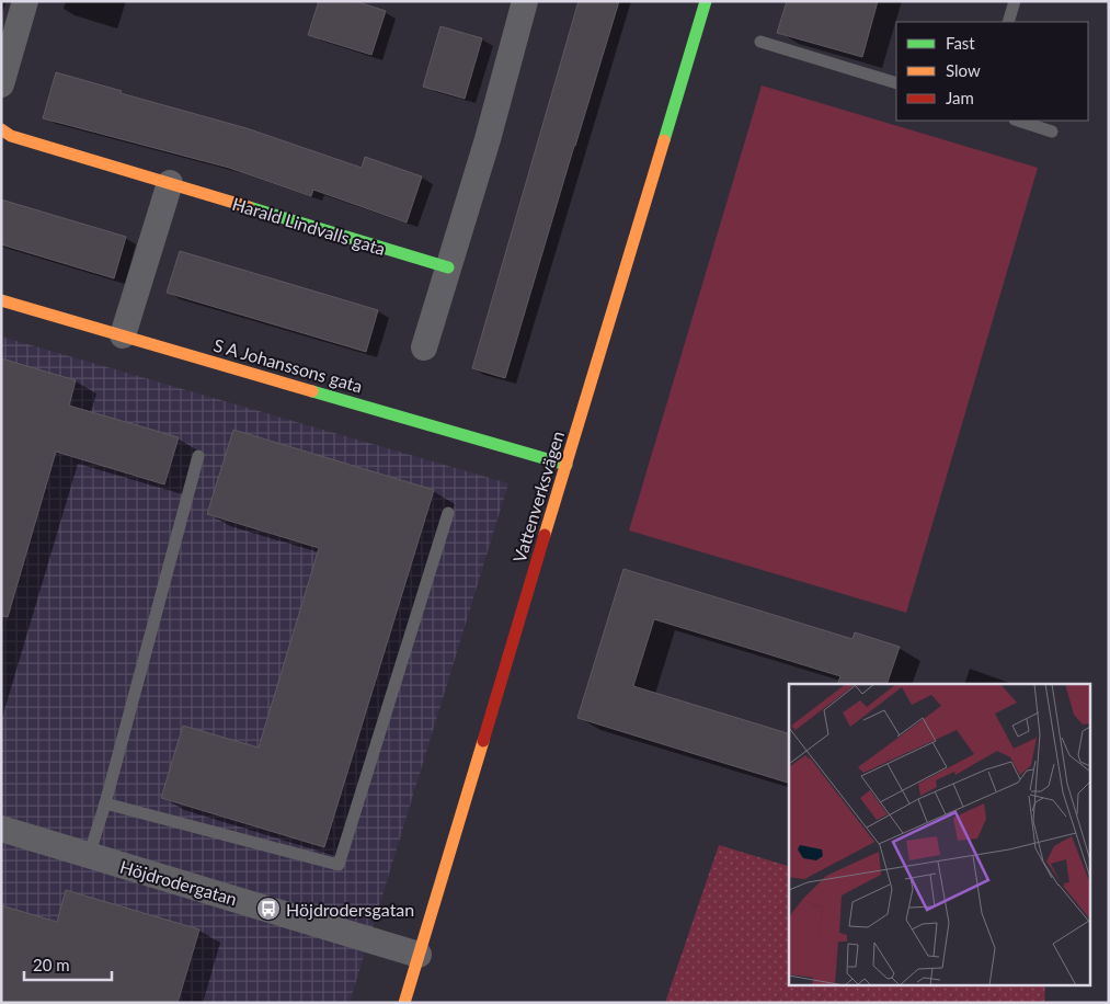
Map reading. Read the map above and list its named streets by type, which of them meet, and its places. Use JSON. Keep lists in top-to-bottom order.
{
  "streets": {
    "street": [
      "Harald Lindvalls gata",
      "S A Johanssons gata",
      "Vattenverksvägen",
      "Höjdrodergatan"
    ]
  },
  "crossings": [
    ["S A Johanssons gata", "Vattenverksvägen"],
    ["Vattenverksvägen", "Höjdrodergatan"]
  ],
  "places": {
    "bus stop": ["Höjdrodersgatan"]
  },
  "legend": ["Fast", "Slow", "Jam"],
  "scale_bar": "20 m"
}
